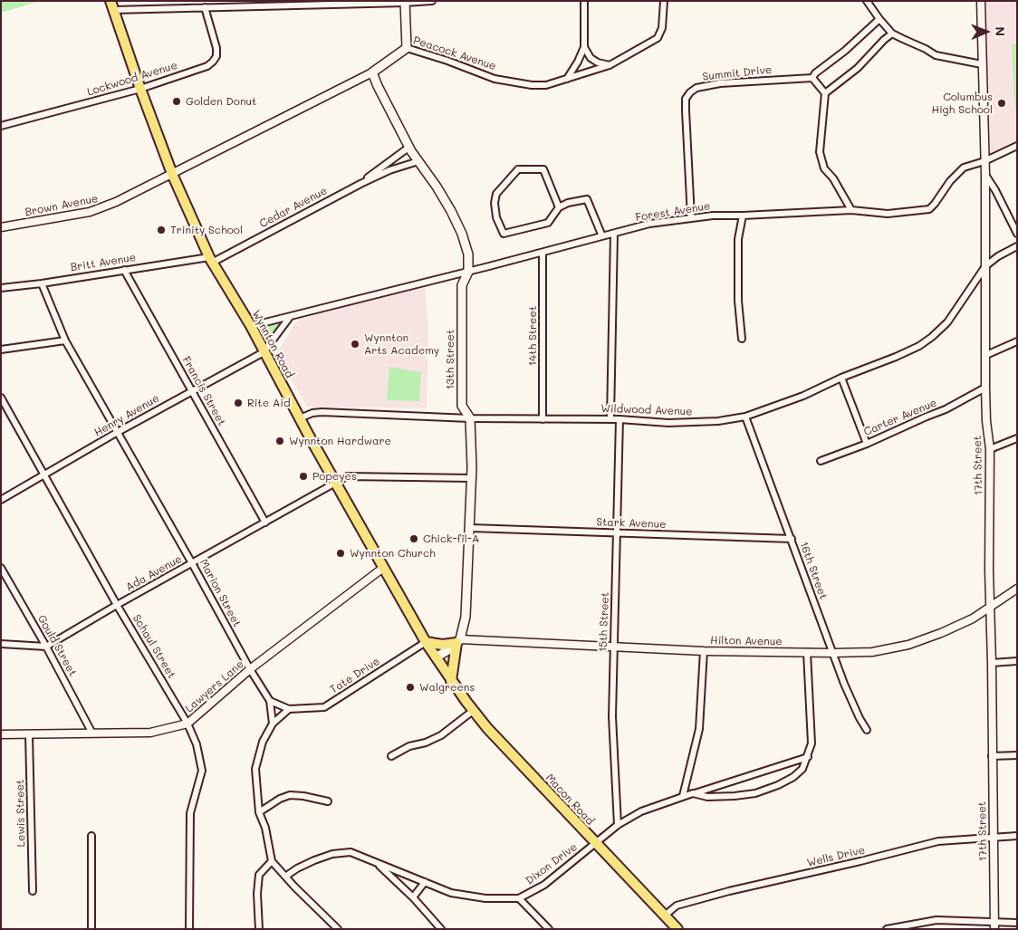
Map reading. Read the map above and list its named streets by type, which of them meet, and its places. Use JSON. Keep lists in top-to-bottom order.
{
  "streets": {
    "main road": [
      "Peacock Avenue",
      "Wynnton Road",
      "13th Street",
      "Macon Road"
    ],
    "street": [
      "Summit Drive",
      "Lockwood Avenue",
      "Brown Avenue",
      "Cedar Avenue",
      "Forest Avenue",
      "Britt Avenue",
      "14th Street",
      "Francis Street",
      "Wildwood Avenue",
      "Henry Avenue",
      "Carter Avenue",
      "17th Street",
      "Stark Avenue",
      "16th Street",
      "Ada Avenue",
      "Marion Street",
      "15th Street",
      "Hilton Avenue",
      "Gould Street",
      "Schaul Street",
      "Tate Drive",
      "Lawyers Lane",
      "Lewis Street",
      "Wells Drive",
      "Dixon Drive"
    ]
  },
  "crossings": [
    ["Peacock Avenue", "Brown Avenue"],
    ["Peacock Avenue", "Wynnton Road"],
    ["Peacock Avenue", "13th Street"],
    ["Summit Drive", "Forest Avenue"],
    ["Lockwood Avenue", "Wynnton Road"],
    ["Brown Avenue", "Wynnton Road"],
    ["Cedar Avenue", "Britt Avenue"],
    ["Cedar Avenue", "Wynnton Road"],
    ["Forest Avenue", "14th Street"],
    ["Forest Avenue", "Wynnton Road"],
    ["Forest Avenue", "13th Street"],
    ["Forest Avenue", "17th Street"],
    ["Britt Avenue", "Wynnton Road"],
    ["Britt Avenue", "Francis Street"],
    ["Britt Avenue", "Marion Street"],
    ["14th Street", "Wildwood Avenue"],
    ["Wynnton Road", "Wildwood Avenue"],
    ["Wynnton Road", "Henry Avenue"],
    ["Wynnton Road", "Ada Avenue"],
    ["Wynnton Road", "Tate Drive"],
    ["Wynnton Road", "Lawyers Lane"],
    ["Wynnton Road", "Macon Road"],
    ["13th Street", "Wildwood Avenue"],
    ["13th Street", "Stark Avenue"],
    ["13th Street", "Hilton Avenue"],
    ["Francis Street", "Henry Avenue"],
    ["Francis Street", "Ada Avenue"],
    ["Wildwood Avenue", "17th Street"],
    ["Wildwood Avenue", "16th Street"],
    ["Wildwood Avenue", "15th Street"],
    ["Henry Avenue", "Marion Street"],
    ["Henry Avenue", "Schaul Street"],
    ["Carter Avenue", "17th Street"],
    ["17th Street", "Hilton Avenue"],
    ["17th Street", "Wells Drive"],
    ["Stark Avenue", "16th Street"],
    ["Stark Avenue", "15th Street"],
    ["16th Street", "Hilton Avenue"],
    ["Ada Avenue", "Marion Street"],
    ["Ada Avenue", "Gould Street"],
    ["Ada Avenue", "Schaul Street"],
    ["Marion Street", "Tate Drive"],
    ["Marion Street", "Lawyers Lane"],
    ["15th Street", "Hilton Avenue"],
    ["15th Street", "Dixon Drive"],
    ["Hilton Avenue", "Dixon Drive"],
    ["Gould Street", "Lawyers Lane"],
    ["Schaul Street", "Lawyers Lane"],
    ["Lawyers Lane", "Lewis Street"],
    ["Macon Road", "Wells Drive"],
    ["Macon Road", "Dixon Drive"]
  ],
  "places": [
    "Golden Donut",
    "Columbus High School",
    "Trinity School",
    "Wynnton Arts Academy",
    "Rite Aid",
    "Wynnton Hardware",
    "Popeyes",
    "Chick-fil-A",
    "Wynnton Church",
    "Walgreens"
  ],
  "north": "right"
}
